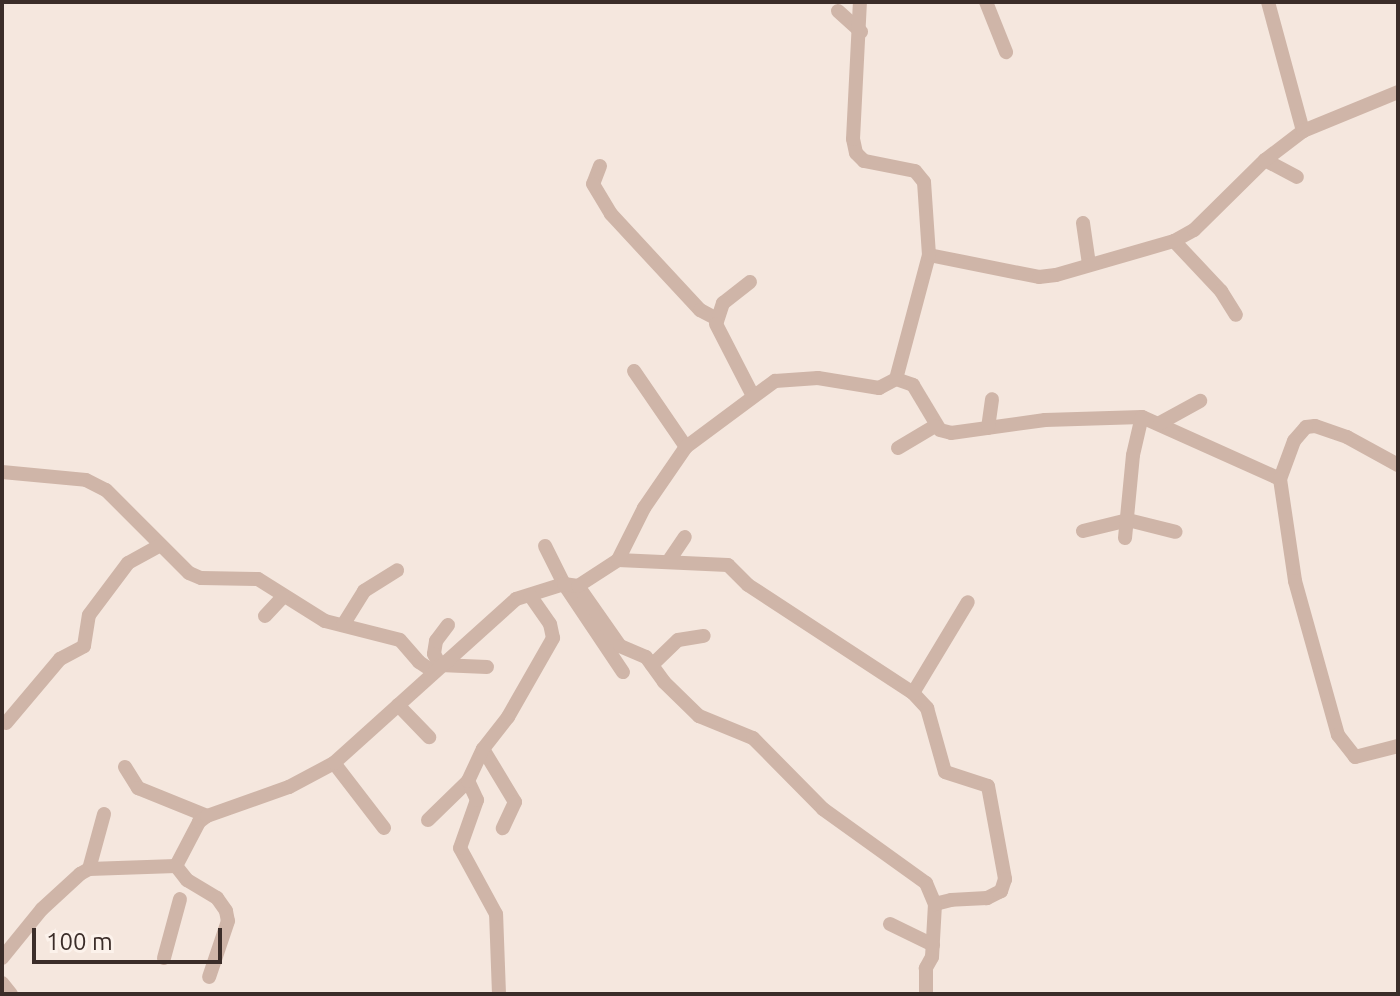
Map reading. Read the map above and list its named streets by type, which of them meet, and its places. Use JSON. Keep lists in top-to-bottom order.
{
  "scale_bar": "100 m"
}
